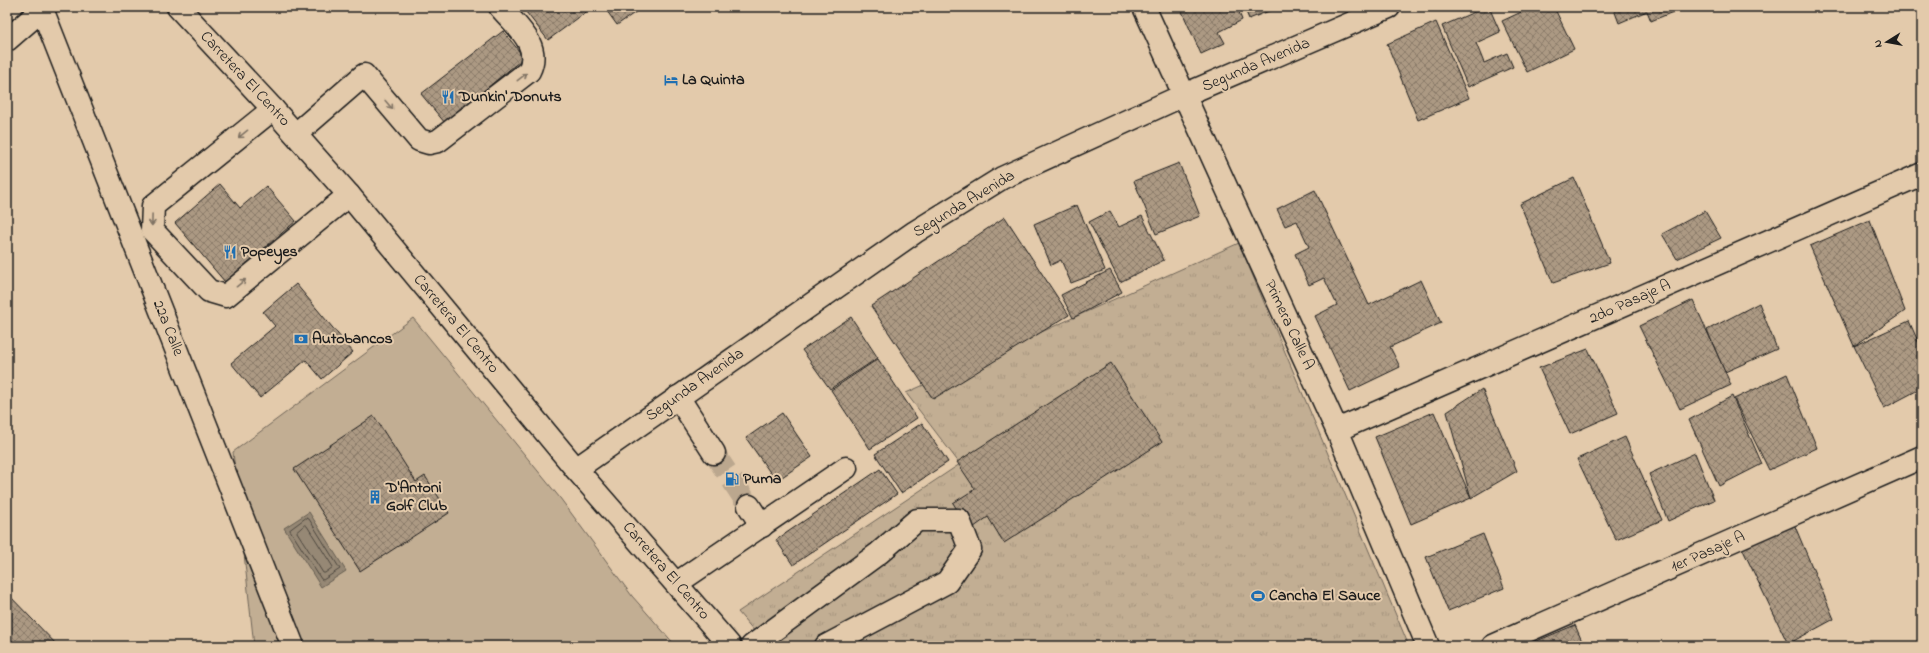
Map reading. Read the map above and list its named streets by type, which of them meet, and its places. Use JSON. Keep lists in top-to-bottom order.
{
  "streets": {
    "street": [
      "Segunda Avenida",
      "Carretera El Centro",
      "2do Pasaje A",
      "Primera Calle A",
      "22a Calle",
      "1er Pasaje A"
    ]
  },
  "crossings": [
    ["Segunda Avenida", "Carretera El Centro"],
    ["Segunda Avenida", "Primera Calle A"],
    ["2do Pasaje A", "Primera Calle A"]
  ],
  "places": {
    "hotel": ["La Quinta"],
    "restaurant": ["Dunkin' Donuts", "Popeyes"],
    "bank": ["Autobancos"],
    "fuel station": ["Puma"],
    "building": ["D'Antoni Golf Club"],
    "sports": ["Cancha El Sauce"]
  },
  "north": "left"
}
